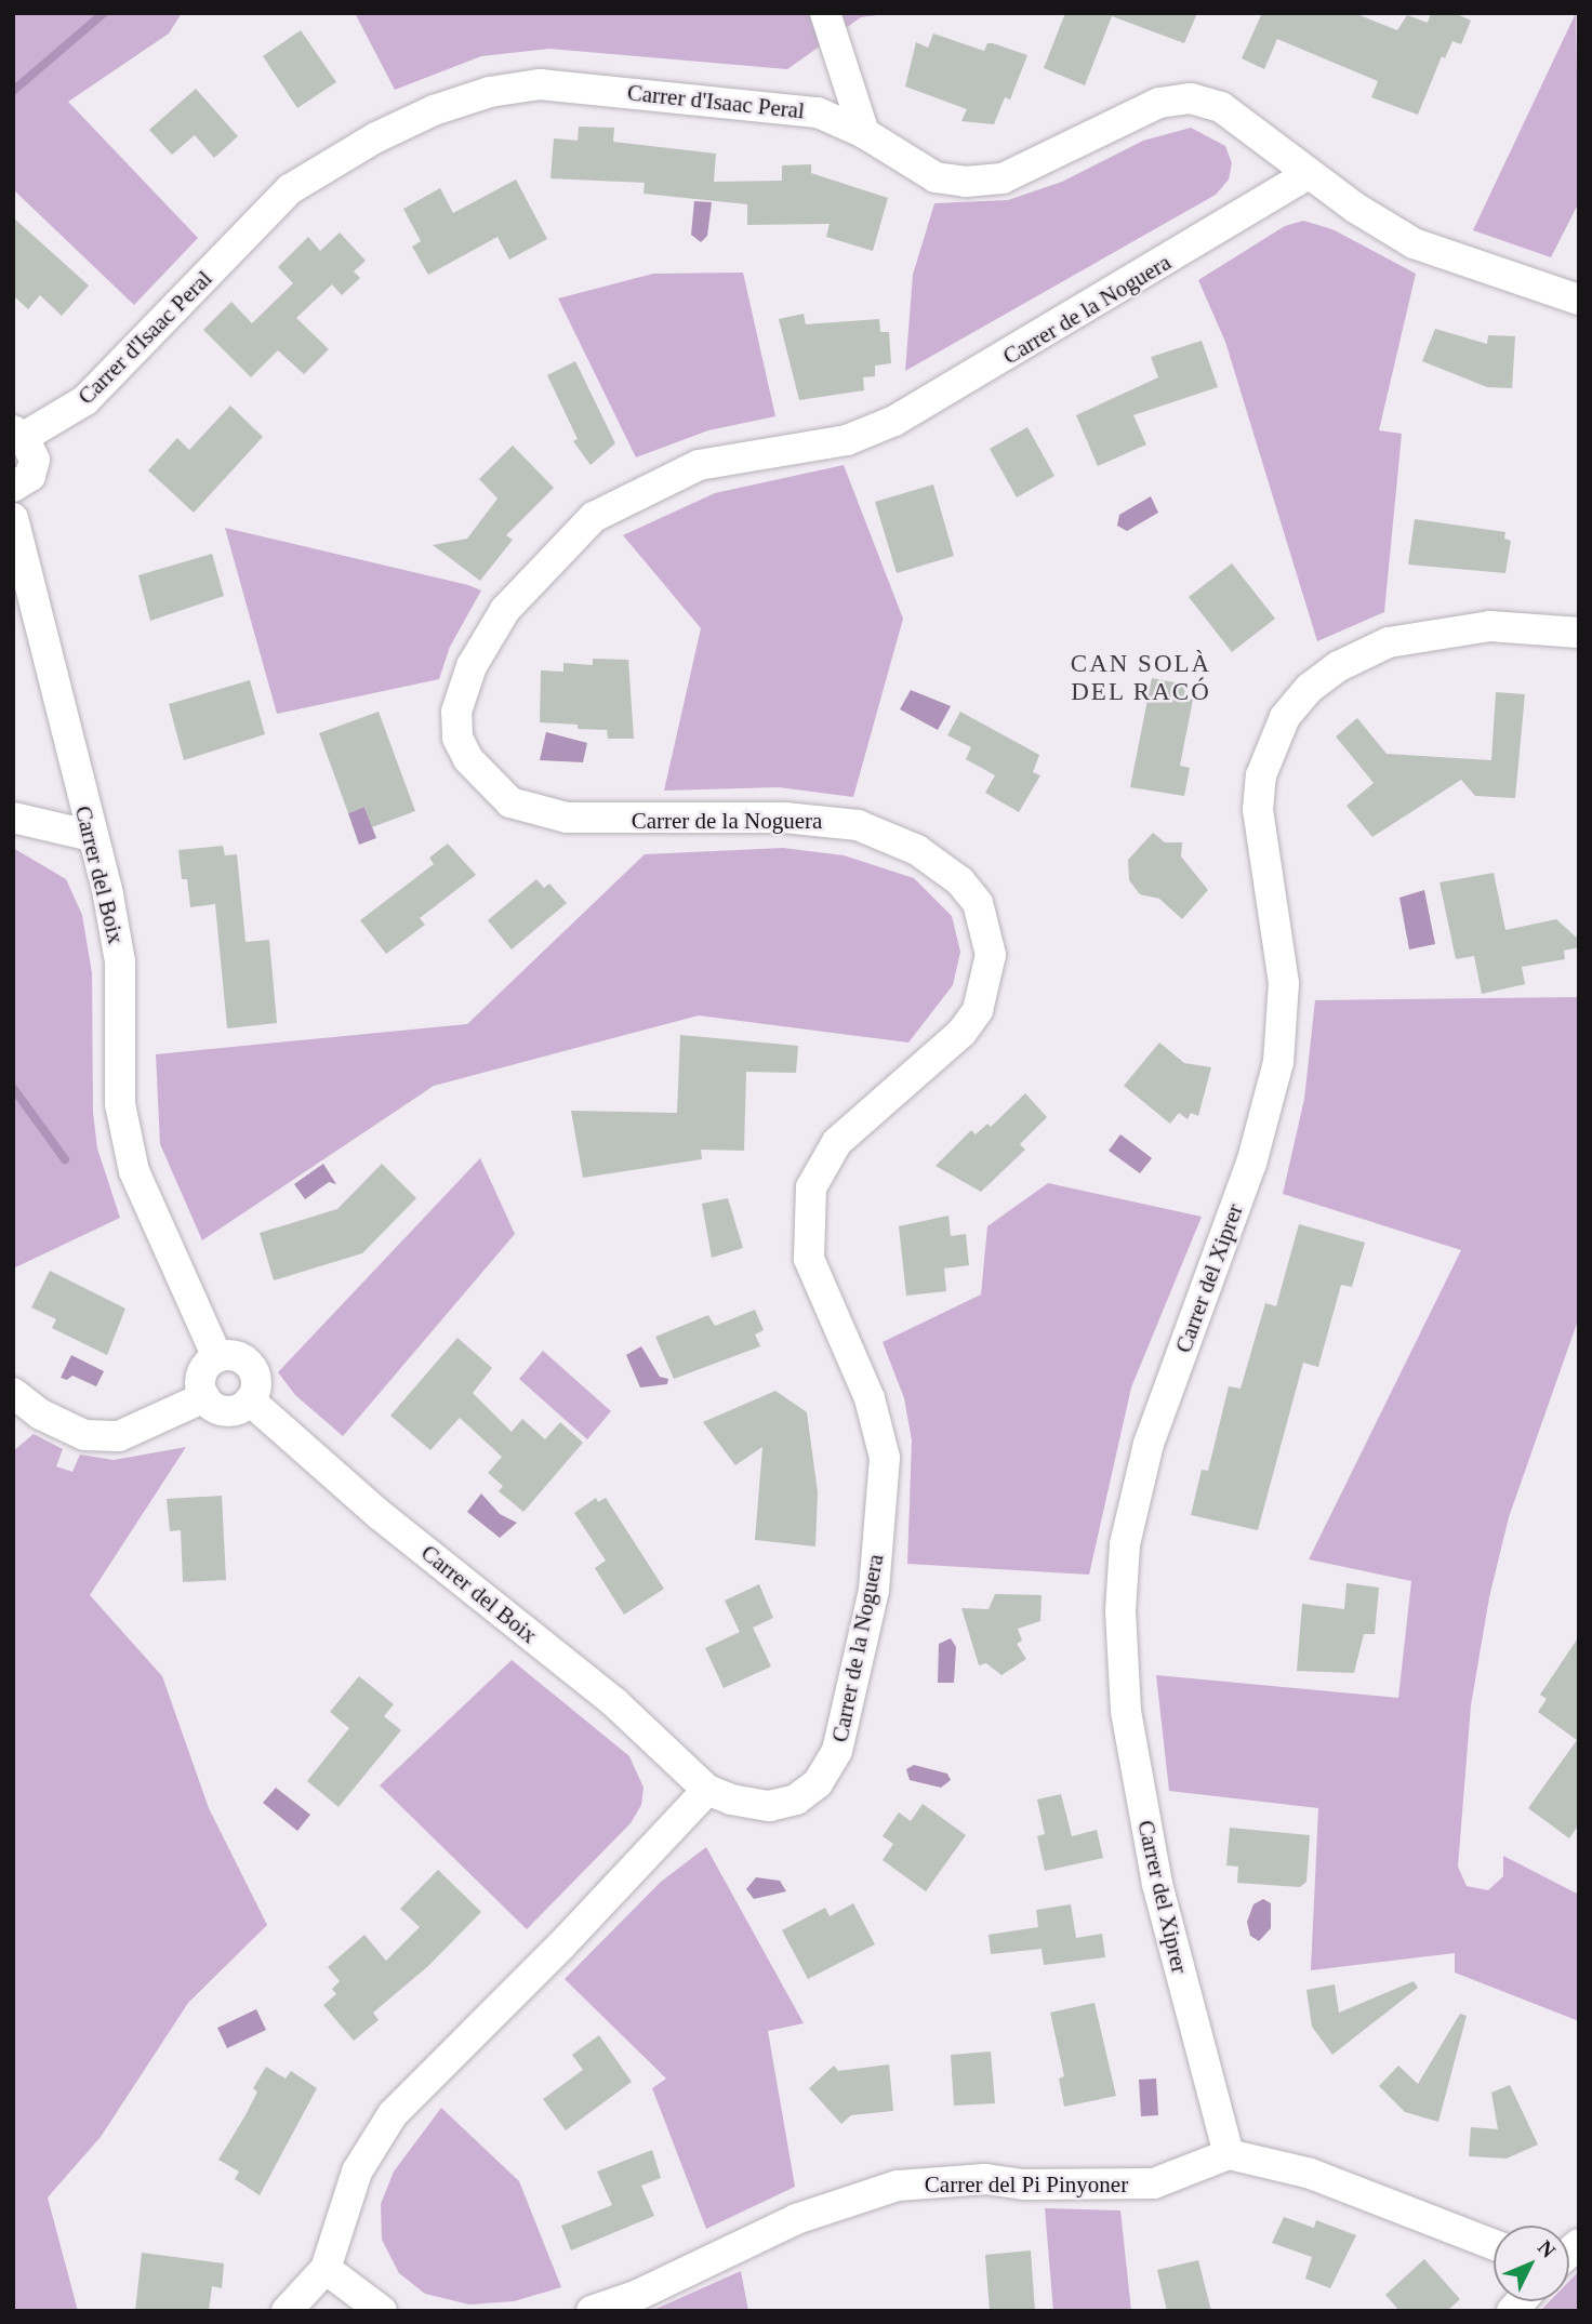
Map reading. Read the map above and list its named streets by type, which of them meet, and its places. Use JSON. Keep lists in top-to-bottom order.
{
  "streets": {
    "street": [
      "Carrer d'Isaac Peral",
      "Carrer de la Noguera",
      "Carrer del Boix",
      "Carrer del Xiprer",
      "Carrer del Pi Pinyoner"
    ]
  },
  "crossings": [
    ["Carrer d'Isaac Peral", "Carrer de la Noguera"],
    ["Carrer de la Noguera", "Carrer del Boix"],
    ["Carrer del Xiprer", "Carrer del Pi Pinyoner"]
  ],
  "districts": ["CAN SOLÀ DEL RACÓ"],
  "north": "top right"
}
